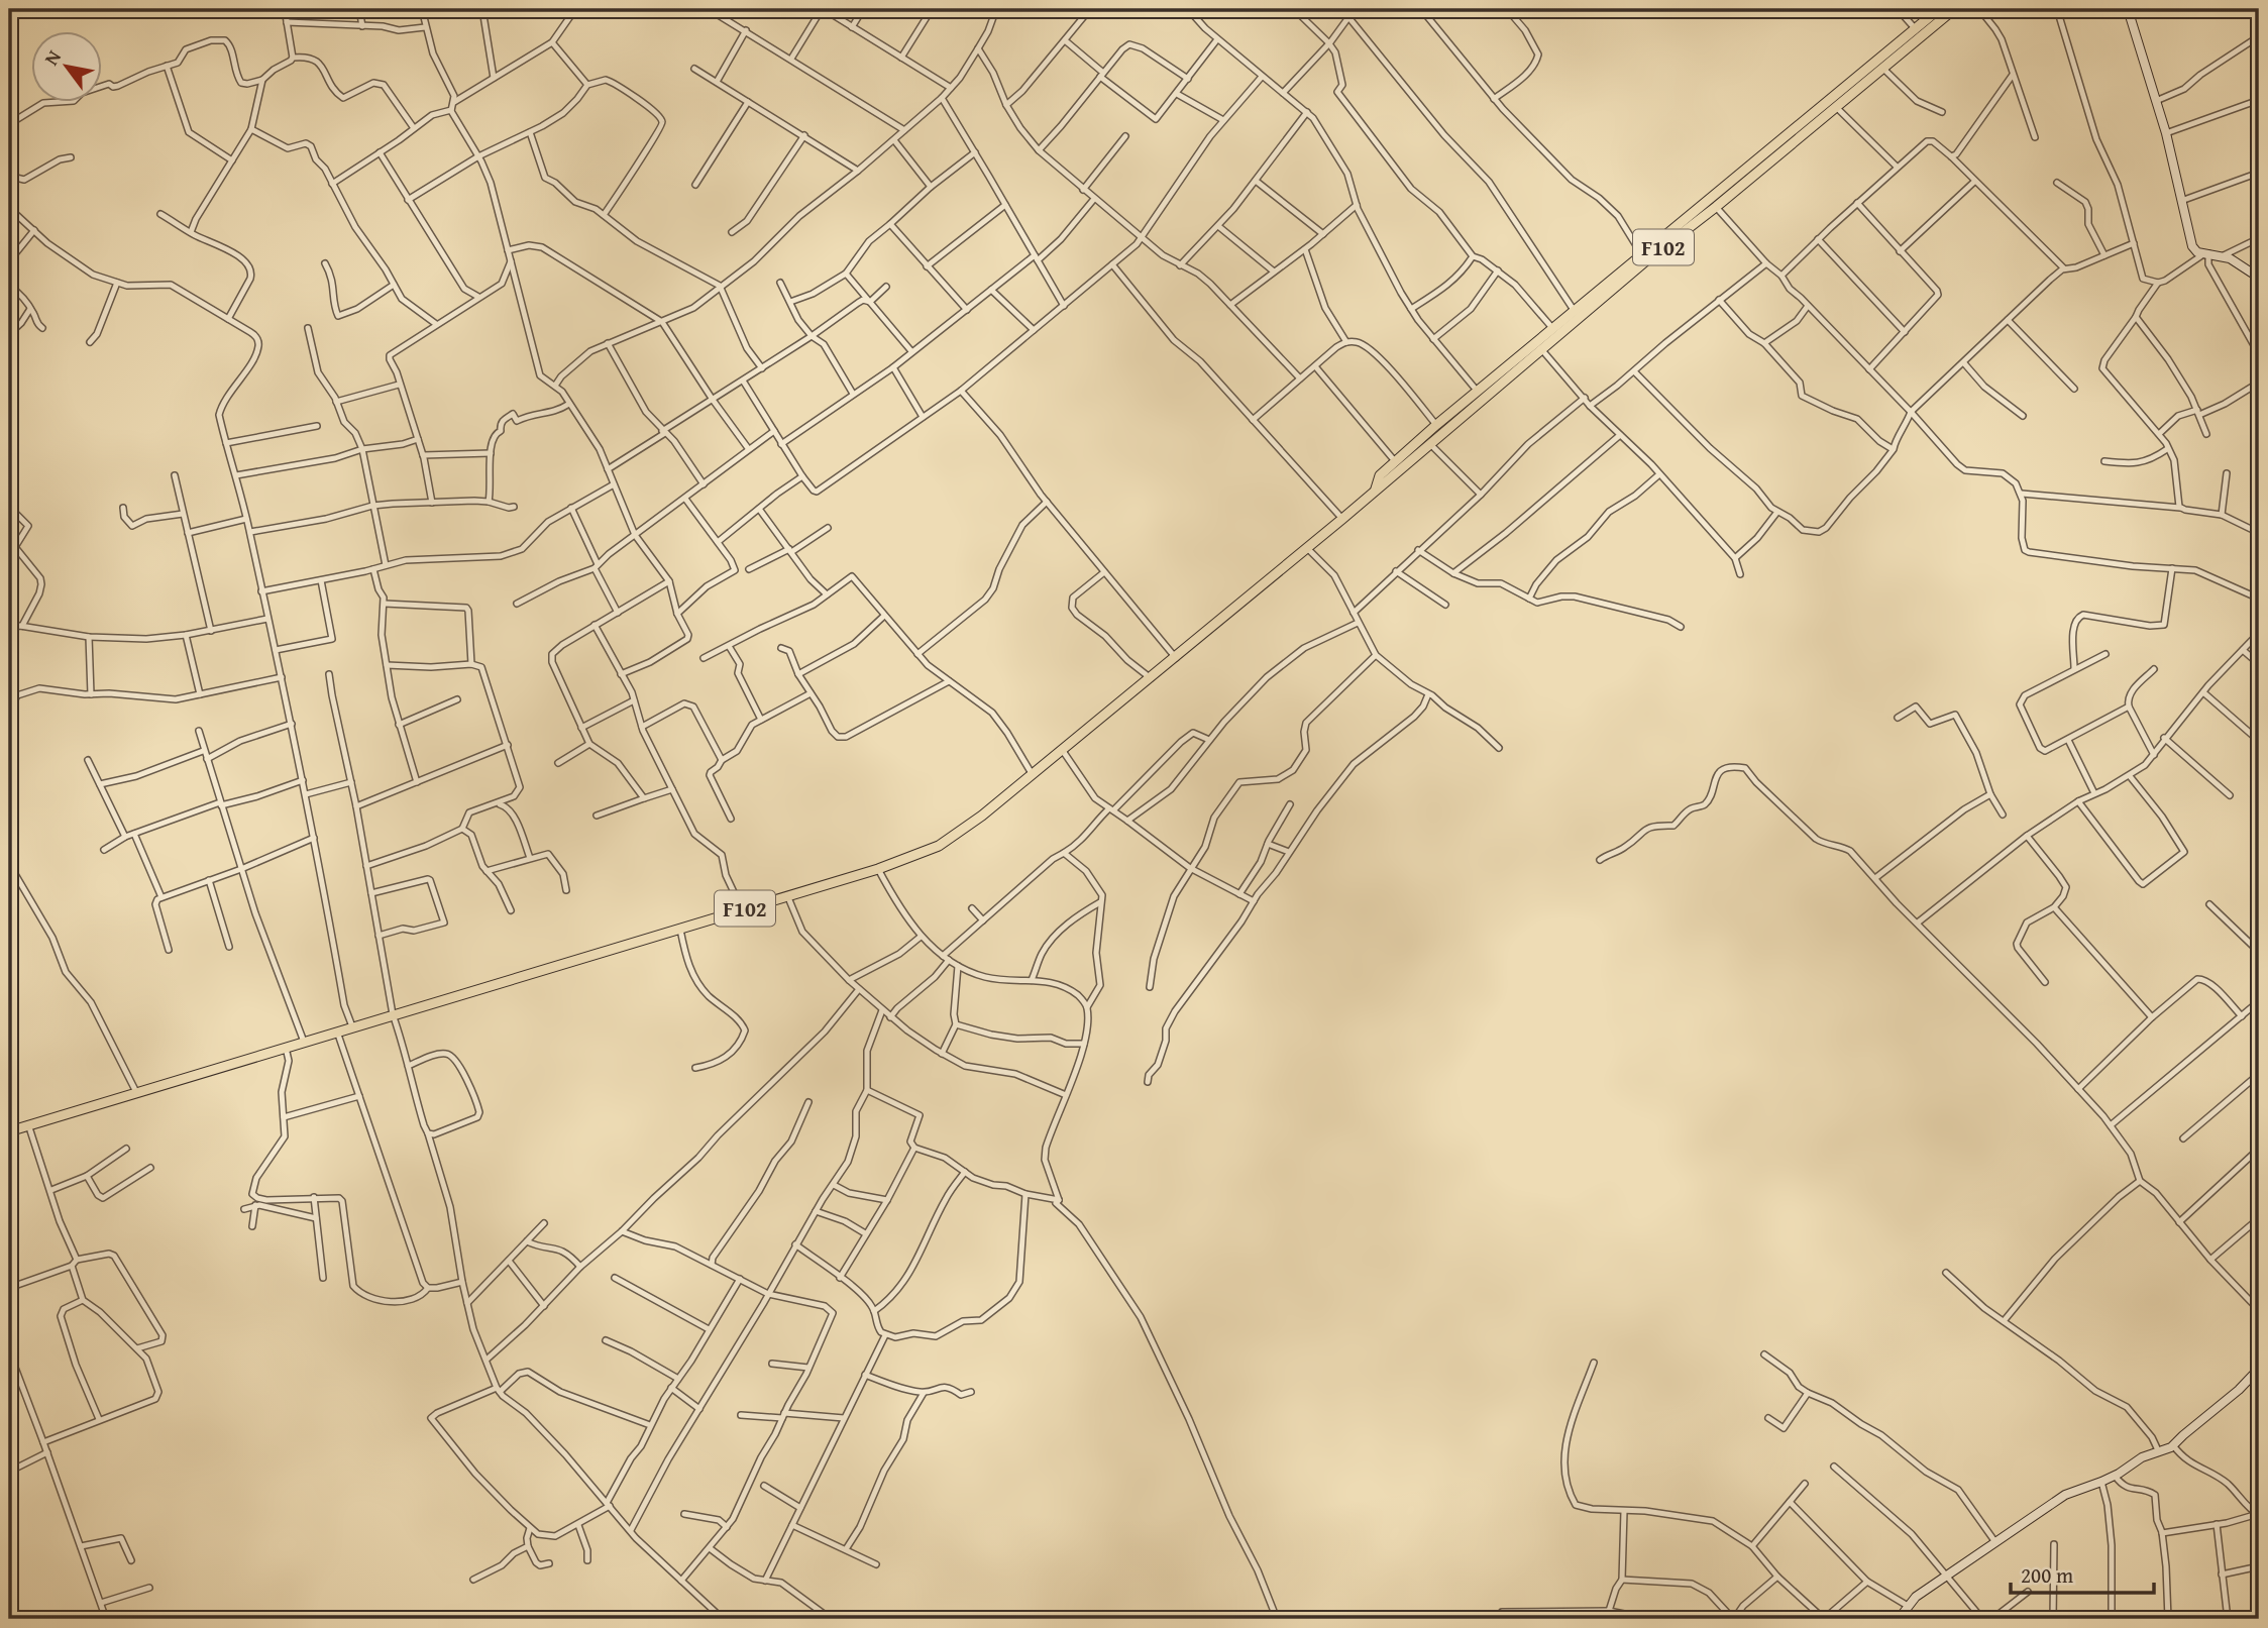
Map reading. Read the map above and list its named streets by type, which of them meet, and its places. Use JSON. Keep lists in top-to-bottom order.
{
  "streets": {
    "main road": ["F102"]
  },
  "scale_bar": "200 m",
  "north": "top left"
}
